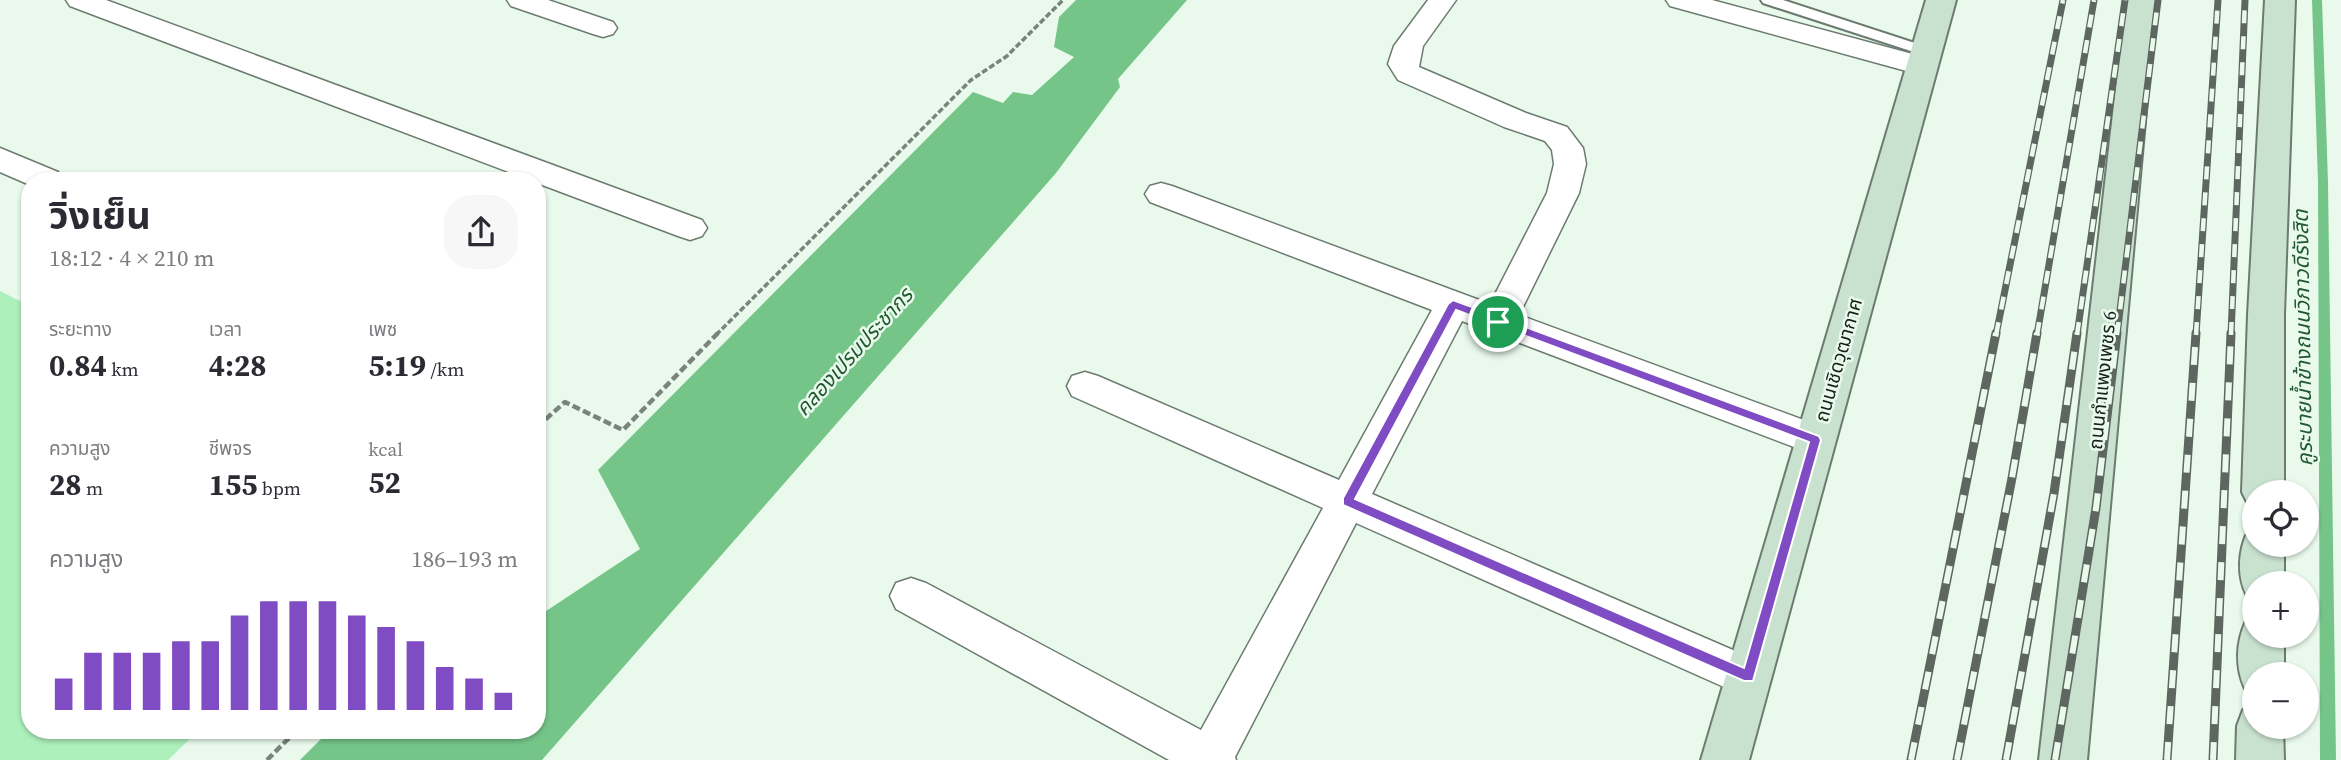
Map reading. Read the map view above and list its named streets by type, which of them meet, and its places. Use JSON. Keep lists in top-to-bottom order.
{
  "streets": {
    "main road": ["ถนนเชิดวุฒากาศ", "ถนนกำแพงเพชร 6"]
  },
  "water": ["คูระบายน้ำข้างถนนวิภาวดีรังสิต", "คลองเปรมประชากร"],
  "page": {
    "heading": ["วิ่งเย็น", "18:12 · 4 × 210 m"],
    "stats": [
      ["ระยะทาง", "0.84 km"],
      ["เวลา", "4:28"],
      ["เพซ", "5:19 /km"],
      ["ความสูง", "28 m"],
      ["ชีพจร", "155 bpm"],
      ["kcal", "52"]
    ],
    "map_buttons": ["+", "−"],
    "chart": ["ความสูง", "186–193 m"]
  }
}
